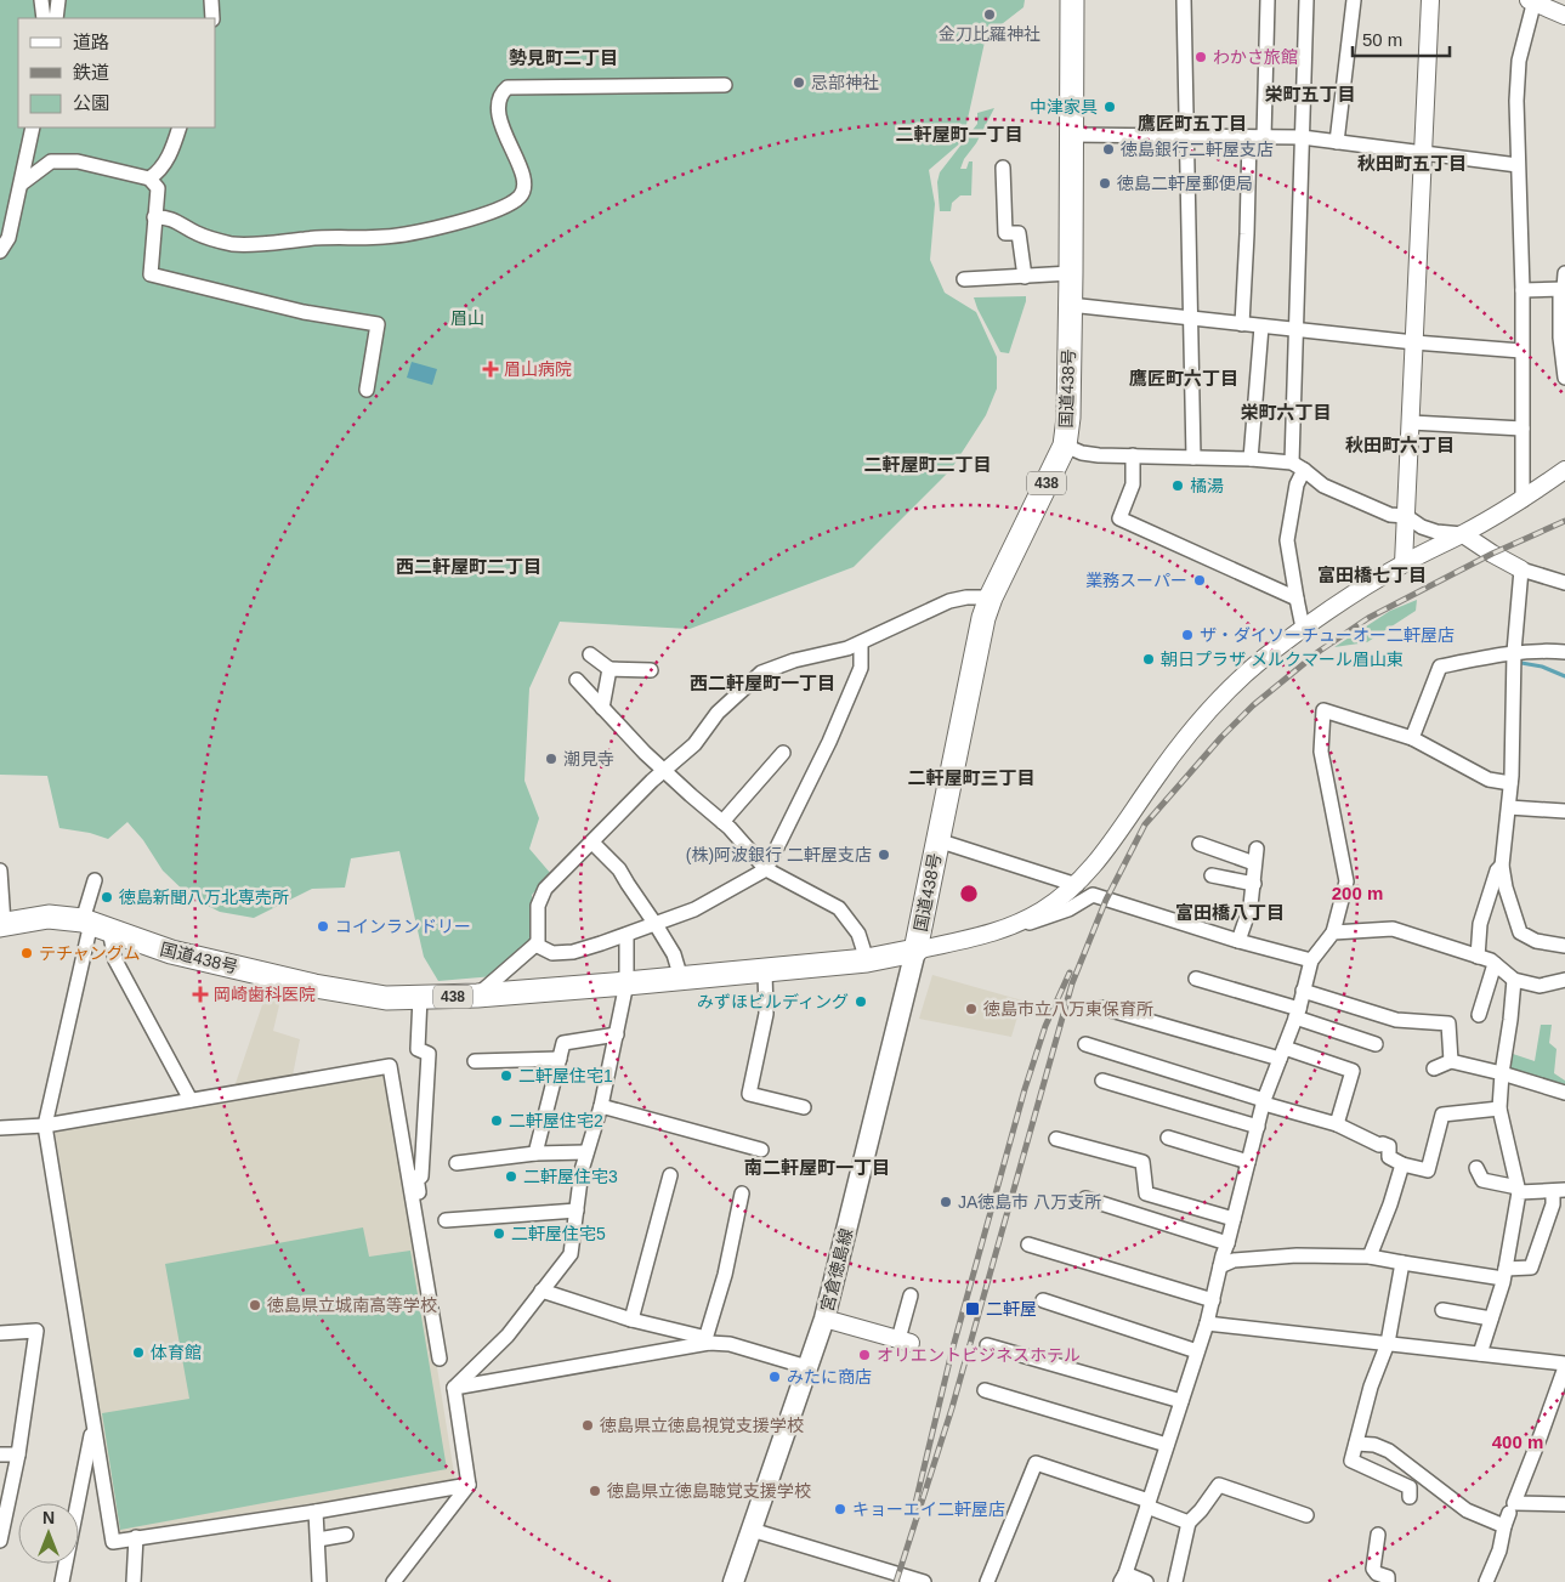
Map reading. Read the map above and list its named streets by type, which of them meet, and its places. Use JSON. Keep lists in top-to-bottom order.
{
  "streets": {
    "highway": ["国道438号", "438"],
    "main road": ["宮倉徳島線"]
  },
  "crossings": [
    ["国道438号", "宮倉徳島線"]
  ],
  "districts": [
    "勢見町二丁目",
    "栄町五丁目",
    "鷹匠町五丁目",
    "二軒屋町一丁目",
    "秋田町五丁目",
    "鷹匠町六丁目",
    "栄町六丁目",
    "秋田町六丁目",
    "二軒屋町二丁目",
    "西二軒屋町二丁目",
    "富田橋七丁目",
    "西二軒屋町一丁目",
    "二軒屋町三丁目",
    "富田橋八丁目",
    "南二軒屋町一丁目"
  ],
  "parks": ["眉山"],
  "places": {
    "other": [
      "金刀比羅神社",
      "わかさ旅館",
      "忌部神社",
      "中津家具",
      "徳島銀行二軒屋支店",
      "徳島二軒屋郵便局",
      "橘湯",
      "業務スーパー",
      "ザ・ダイソーチューオー二軒屋店",
      "朝日プラザ メルクマール眉山東",
      "潮見寺",
      "(株)阿波銀行 二軒屋支店",
      "徳島新聞八万北専売所",
      "コインランドリー",
      "テチャングム",
      "みずほビルディング",
      "徳島市立八万東保育所",
      "二軒屋住宅1",
      "二軒屋住宅2",
      "二軒屋住宅3",
      "JA徳島市 八万支所",
      "二軒屋住宅5",
      "徳島県立城南高等学校",
      "体育館",
      "オリエントビジネスホテル",
      "みたに商店",
      "徳島県立徳島視覚支援学校",
      "徳島県立徳島聴覚支援学校",
      "キョーエイ二軒屋店"
    ],
    "health": ["眉山病院", "岡崎歯科医院"],
    "transit": ["二軒屋"]
  },
  "legend": ["道路", "鉄道", "公園"],
  "scale_bar": "50 m",
  "north": "top",
  "rings": ["200 m", "400 m"]
}
